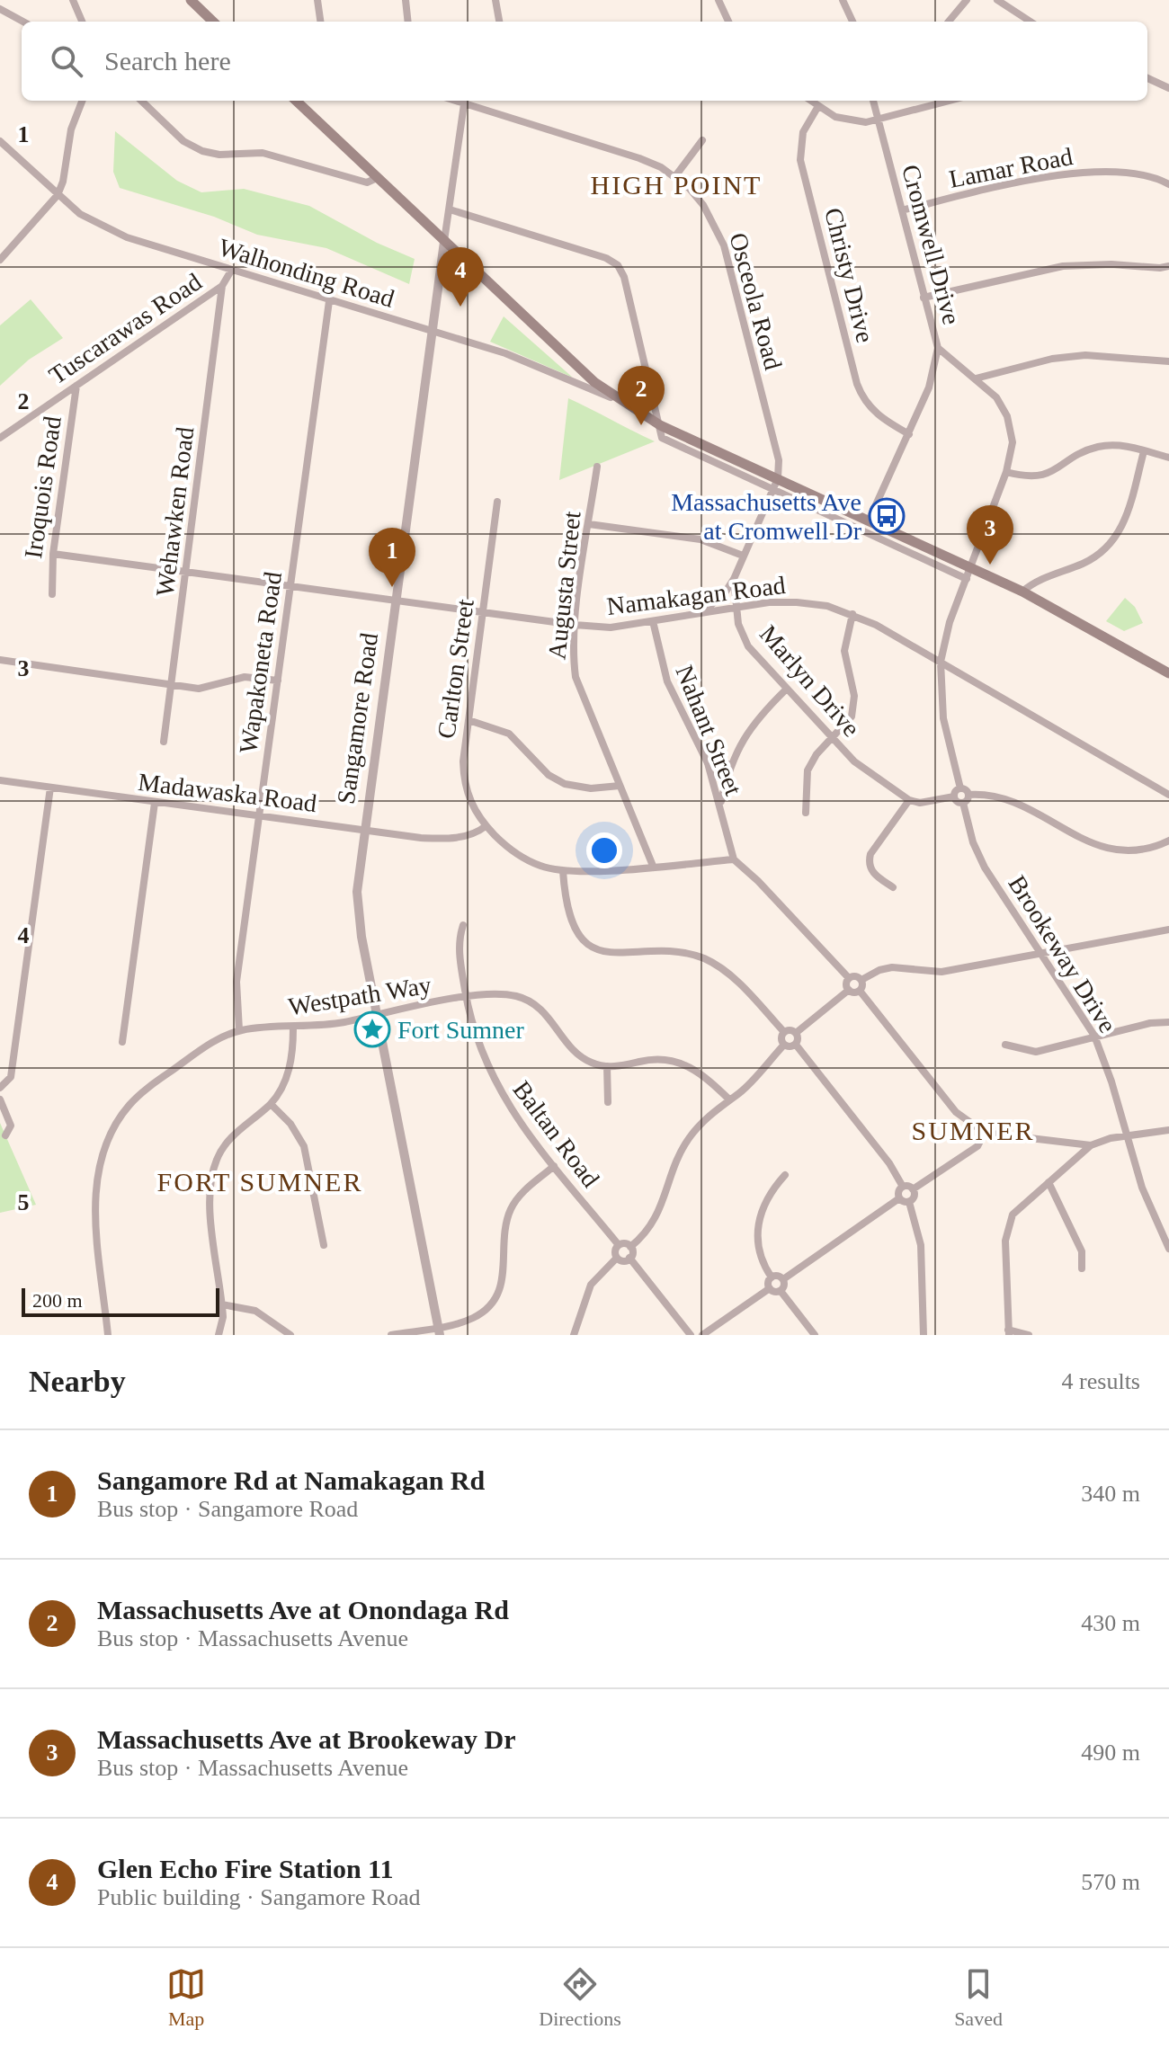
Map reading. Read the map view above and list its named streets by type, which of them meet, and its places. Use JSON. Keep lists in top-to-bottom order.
{
  "streets": {
    "street": [
      "Lamar Road",
      "Cromwell Drive",
      "Walhonding Road",
      "Christy Drive",
      "Osceola Road",
      "Tuscarawas Road",
      "Iroquois Road",
      "Wehawken Road",
      "Augusta Street",
      "Namakagan Road",
      "Wapakoneta Road",
      "Carlton Street",
      "Marlyn Drive",
      "Sangamore Road",
      "Nahant Street",
      "Madawaska Road",
      "Brookeway Drive",
      "Westpath Way",
      "Baltan Road"
    ]
  },
  "crossings": [
    ["Lamar Road", "Cromwell Drive"],
    ["Cromwell Drive", "Christy Drive"],
    ["Walhonding Road", "Tuscarawas Road"],
    ["Walhonding Road", "Wapakoneta Road"],
    ["Walhonding Road", "Sangamore Road"],
    ["Osceola Road", "Marlyn Drive"],
    ["Osceola Road", "Sangamore Road"],
    ["Tuscarawas Road", "Iroquois Road"],
    ["Tuscarawas Road", "Wehawken Road"],
    ["Iroquois Road", "Namakagan Road"],
    ["Wehawken Road", "Namakagan Road"],
    ["Augusta Street", "Namakagan Road"],
    ["Namakagan Road", "Wapakoneta Road"],
    ["Namakagan Road", "Carlton Street"],
    ["Namakagan Road", "Marlyn Drive"],
    ["Namakagan Road", "Sangamore Road"],
    ["Namakagan Road", "Nahant Street"],
    ["Wapakoneta Road", "Madawaska Road"],
    ["Wapakoneta Road", "Westpath Way"],
    ["Carlton Street", "Madawaska Road"],
    ["Sangamore Road", "Madawaska Road"],
    ["Sangamore Road", "Westpath Way"],
    ["Westpath Way", "Baltan Road"]
  ],
  "districts": ["HIGH POINT", "SUMNER", "FORT SUMNER"],
  "places": {
    "bus stop": ["Massachusetts Ave at Cromwell Dr"],
    "place": ["Fort Sumner"]
  },
  "scale_bar": "200 m",
  "page": {
    "search": "Search here",
    "pins": [
      "4",
      "2",
      "3",
      "1"
    ],
    "scale": "200 m",
    "heading": ["Nearby", "4 results"],
    "list": [
      {
        "mark": "1",
        "name": "Sangamore Rd at Namakagan Rd",
        "note": "Bus stop · Sangamore Road",
        "value": "340 m"
      },
      {
        "mark": "2",
        "name": "Massachusetts Ave at Onondaga Rd",
        "note": "Bus stop · Massachusetts Avenue",
        "value": "430 m"
      },
      {
        "mark": "3",
        "name": "Massachusetts Ave at Brookeway Dr",
        "note": "Bus stop · Massachusetts Avenue",
        "value": "490 m"
      },
      {
        "mark": "4",
        "name": "Glen Echo Fire Station 11",
        "note": "Public building · Sangamore Road",
        "value": "570 m"
      }
    ],
    "nav": ["Map", "Directions", "Saved"]
  },
  "grid": {
    "rows": [
      "1",
      "2",
      "3",
      "4",
      "5"
    ]
  }
}
